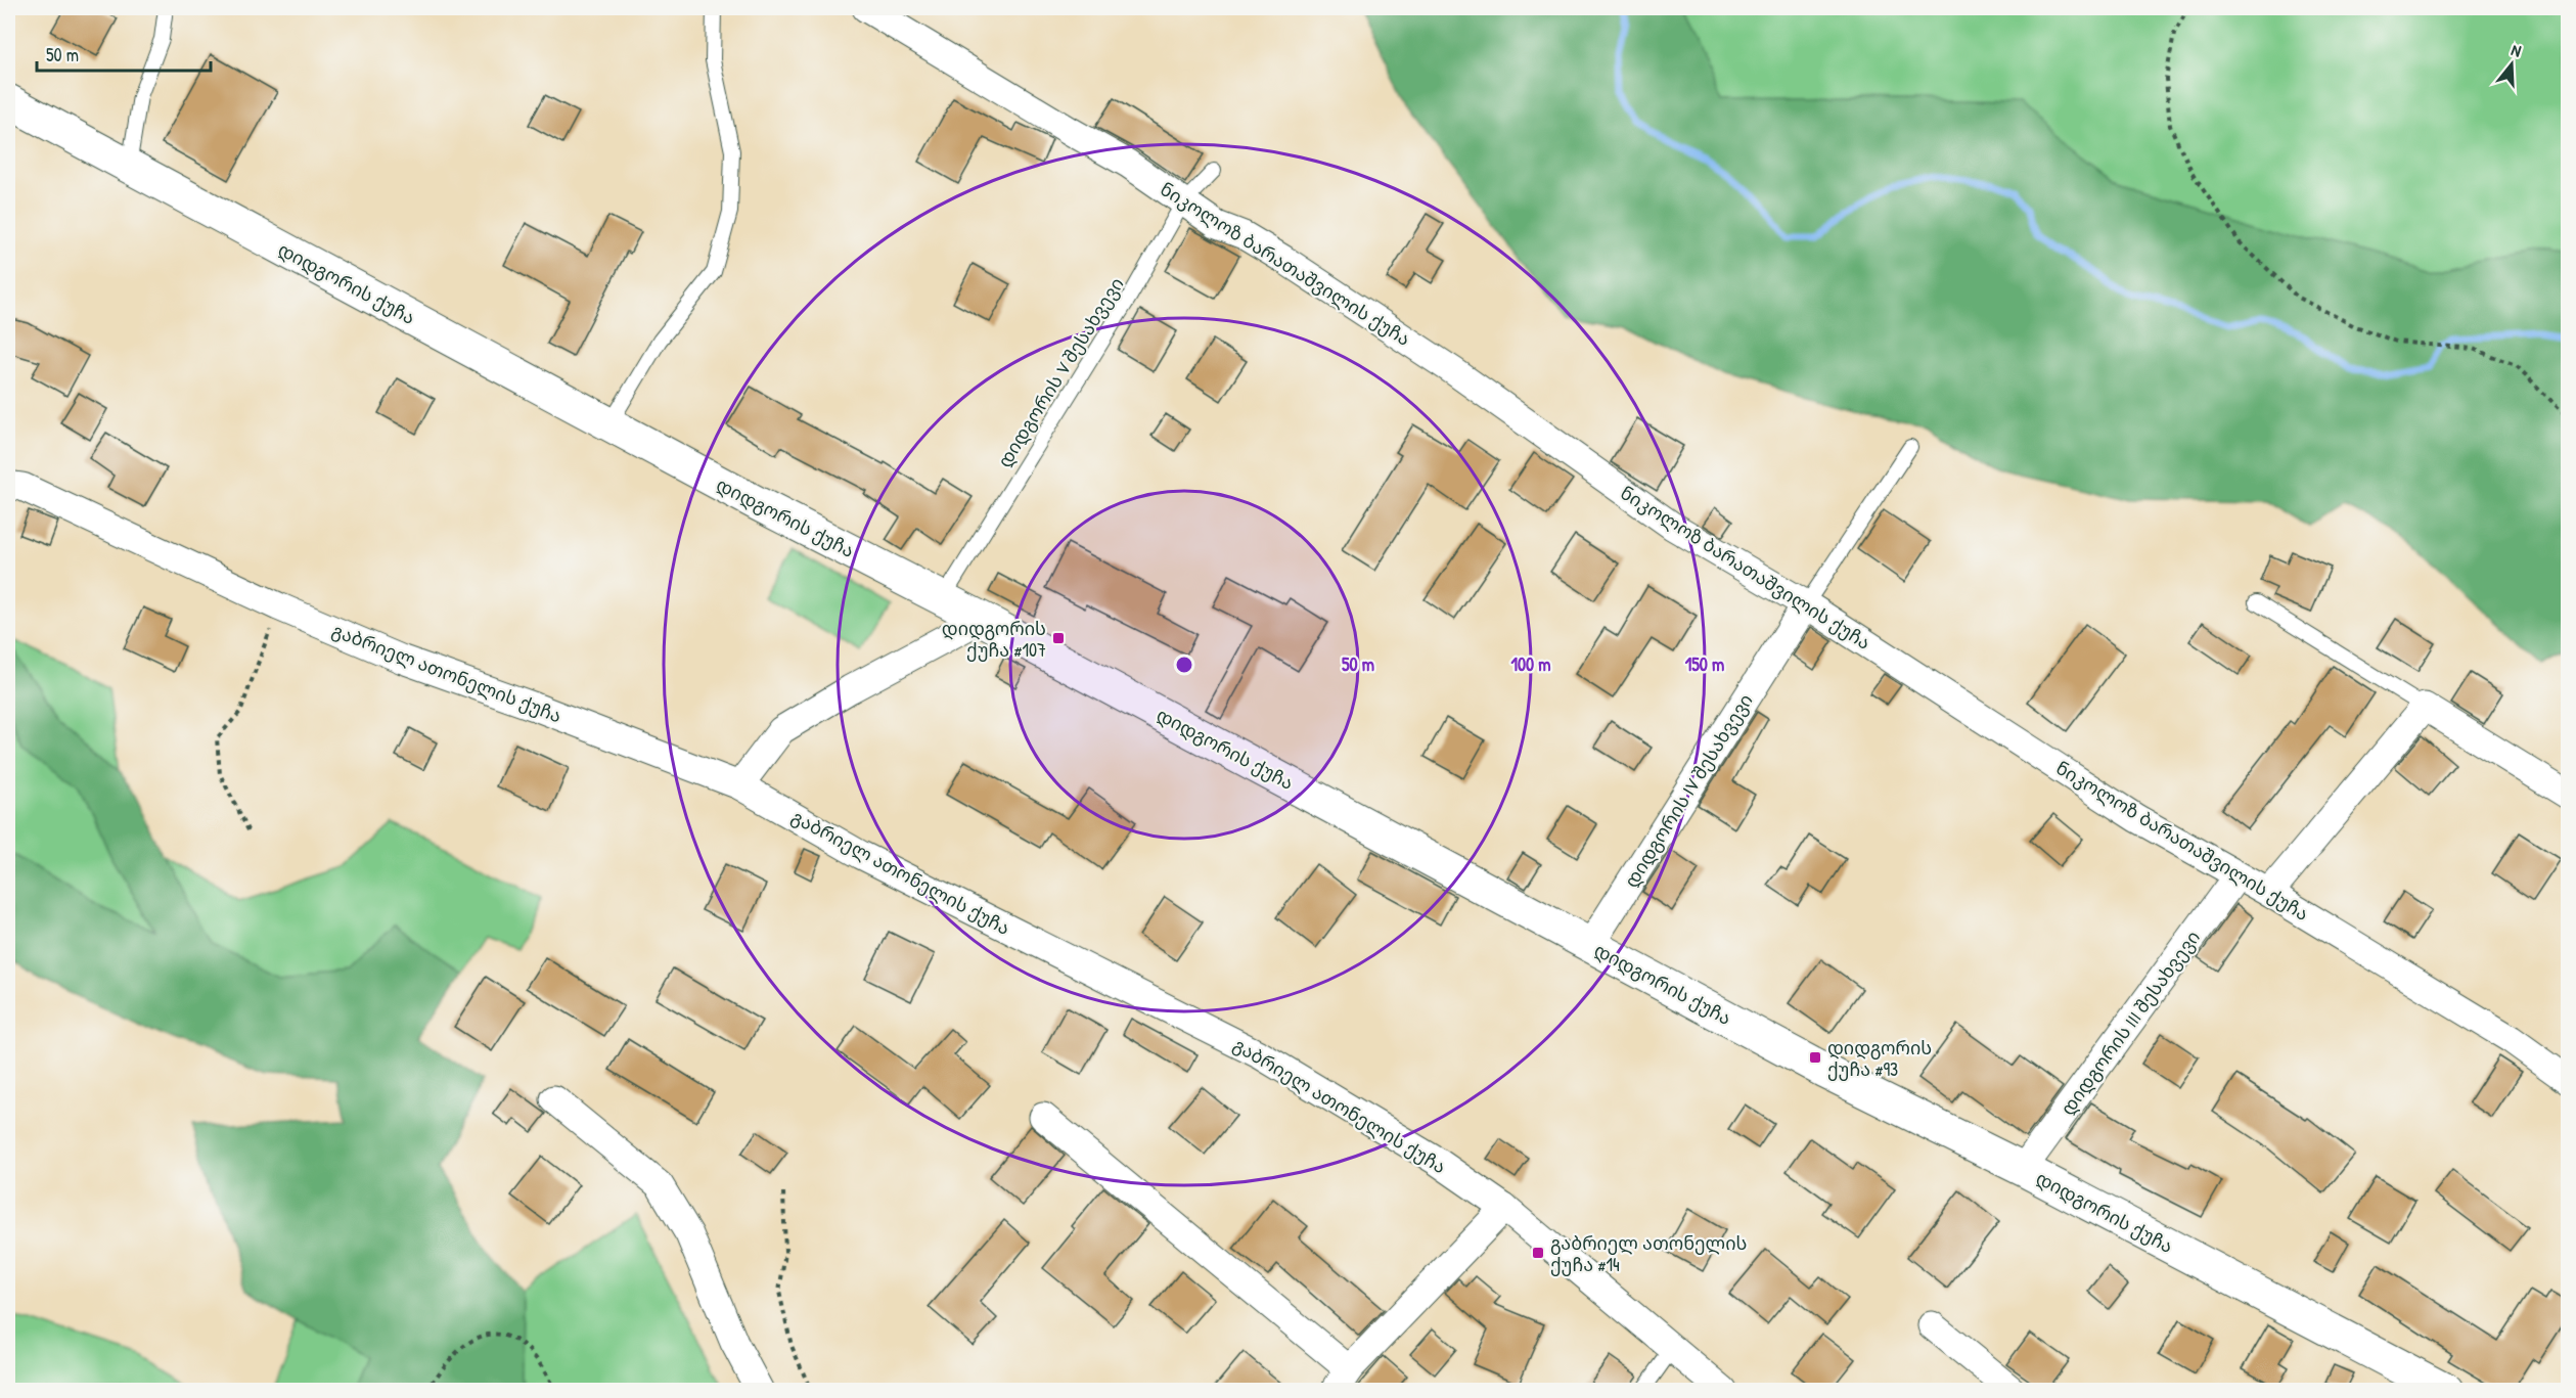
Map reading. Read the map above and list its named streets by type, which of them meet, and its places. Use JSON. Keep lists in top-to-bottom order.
{
  "streets": {
    "street": [
      "ნიკოლოზ ბარათაშვილის ქუჩა",
      "დიდგორის ქუჩა",
      "გაბრიელ ათონელის ქუჩა",
      "დიდგორის IV შესახვევი",
      "დიდგორის III შესახვევი"
    ],
    "lane": ["დიდგორის V შესახვევი"]
  },
  "crossings": [
    ["ნიკოლოზ ბარათაშვილის ქუჩა", "დიდგორის V შესახვევი"],
    ["ნიკოლოზ ბარათაშვილის ქუჩა", "დიდგორის IV შესახვევი"],
    ["ნიკოლოზ ბარათაშვილის ქუჩა", "დიდგორის III შესახვევი"],
    ["დიდგორის ქუჩა", "დიდგორის V შესახვევი"],
    ["დიდგორის ქუჩა", "დიდგორის IV შესახვევი"],
    ["დიდგორის ქუჩა", "დიდგორის III შესახვევი"]
  ],
  "places": {
    "transit": ["დიდგორის ქუჩა #107", "დიდგორის ქუჩა #93", "გაბრიელ ათონელის ქუჩა #14"]
  },
  "scale_bar": "50 m",
  "north": "top",
  "rings": ["50 m", "100 m", "150 m"]
}
